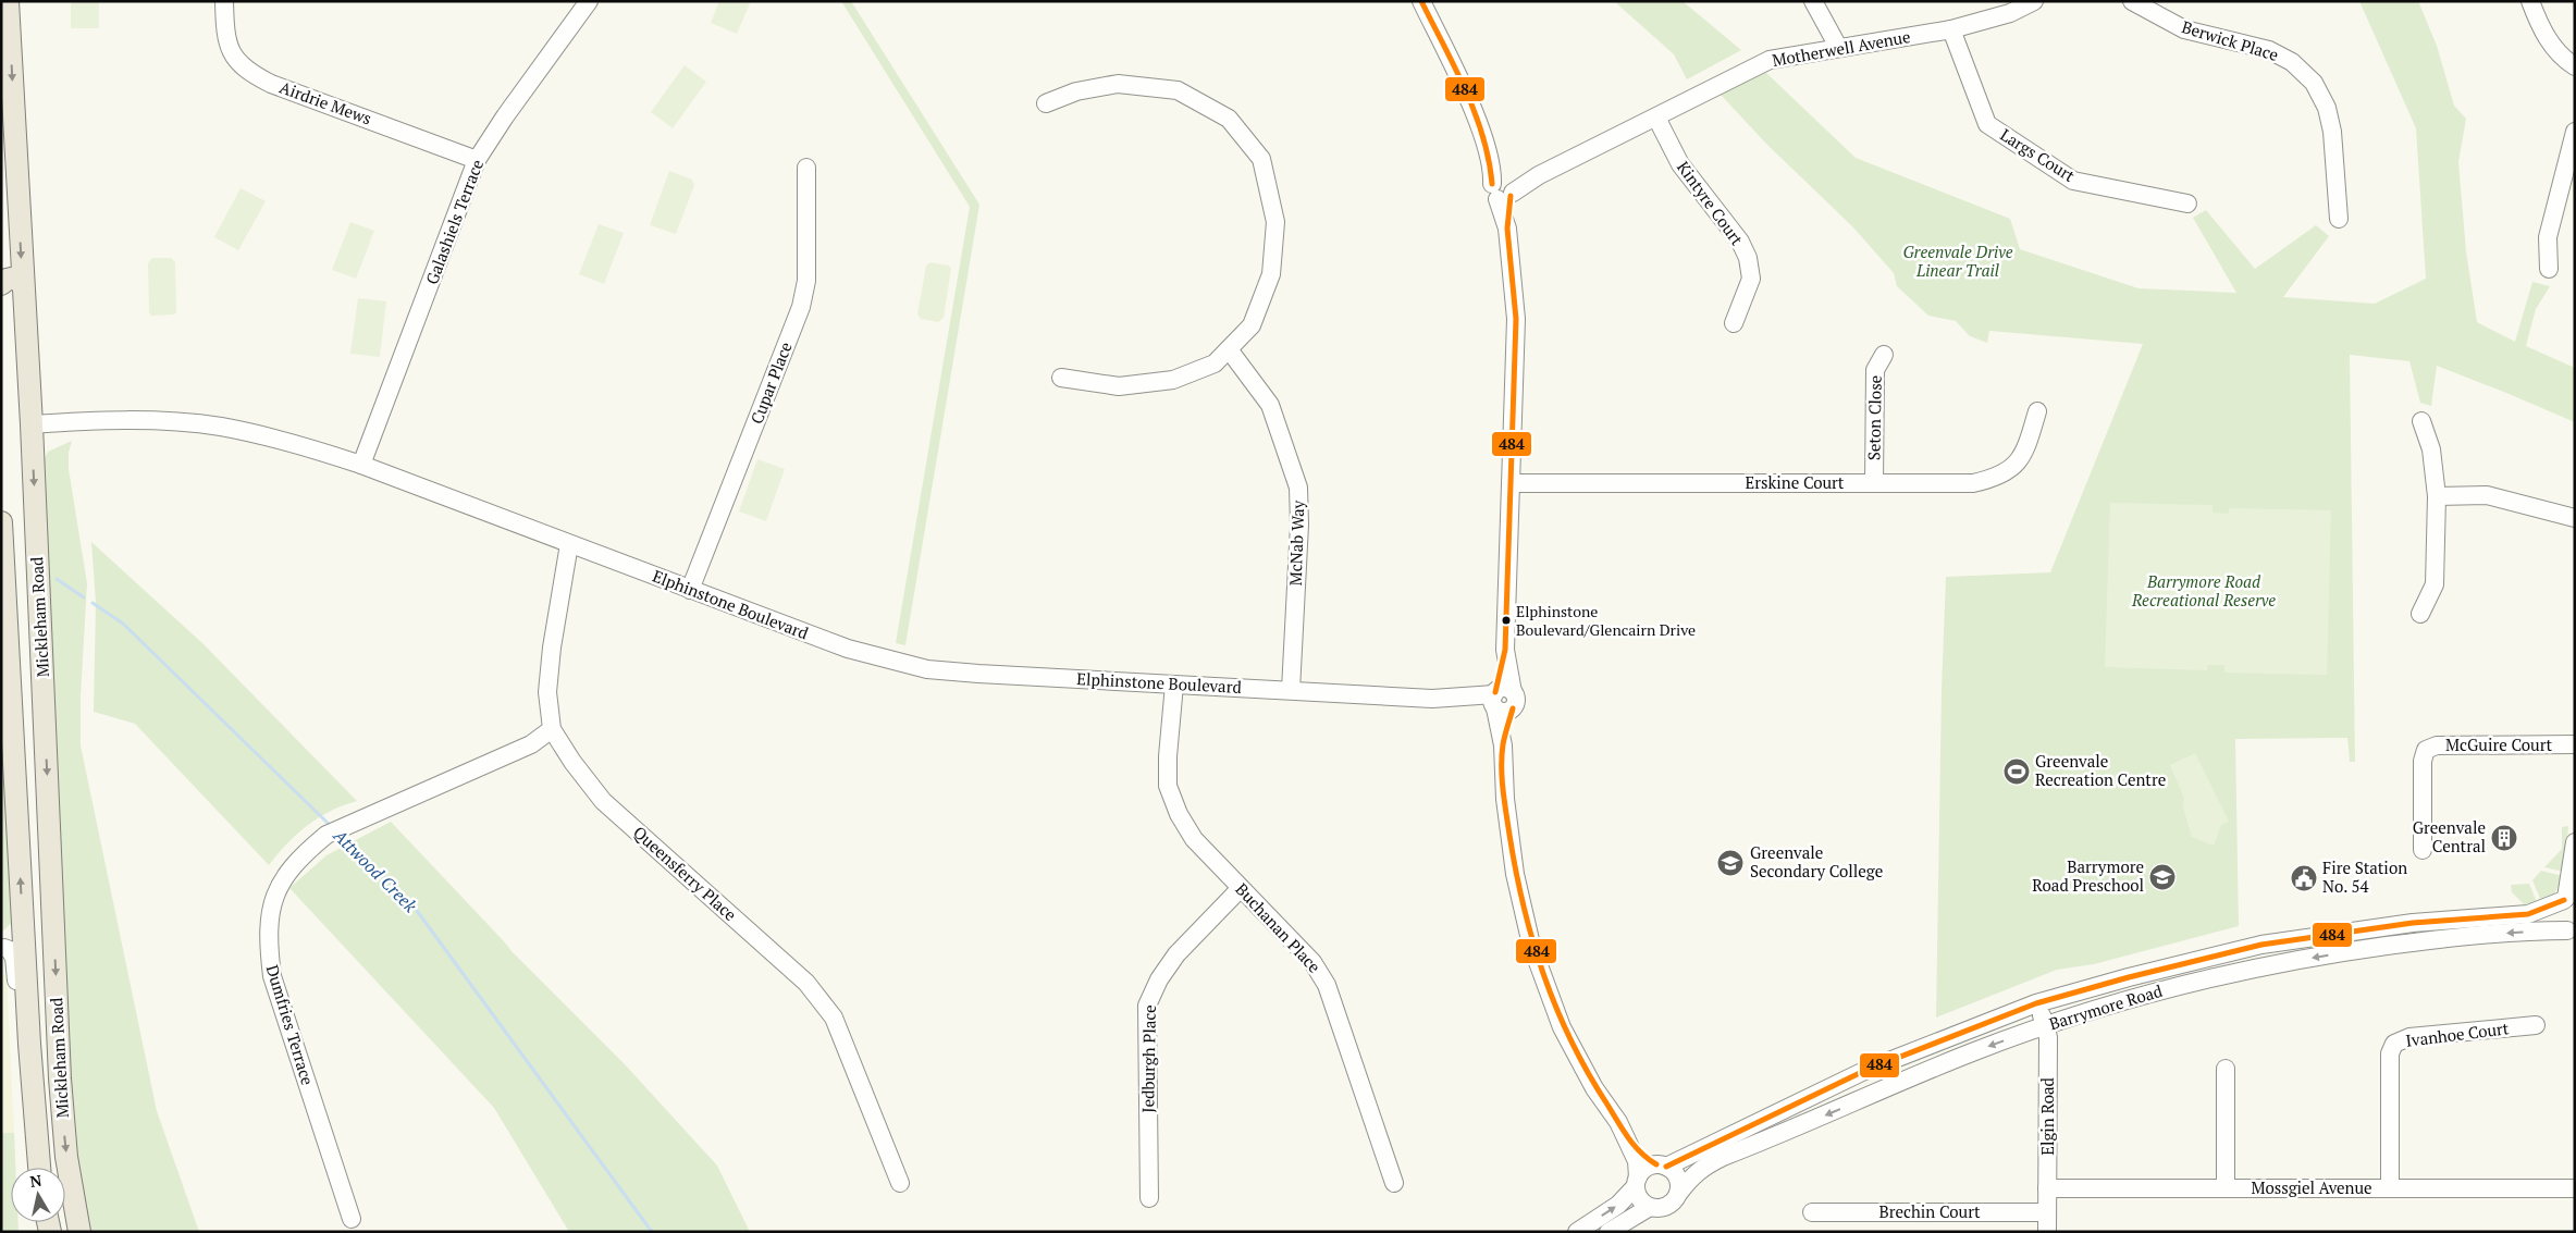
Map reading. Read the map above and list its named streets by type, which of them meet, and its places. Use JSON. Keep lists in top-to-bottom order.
{
  "streets": {
    "main road": ["Mickleham Road"],
    "street": [
      "Berwick Place",
      "Motherwell Avenue",
      "Airdrie Mews",
      "Largs Court",
      "Kintyre Court",
      "Galashiels Terrace",
      "Cupar Place",
      "Seton Close",
      "Erskine Court",
      "McNab Way",
      "Elphinstone Boulevard",
      "McGuire Court",
      "Queensferry Place",
      "Buchanan Place",
      "Barrymore Road",
      "Dumfries Terrace",
      "Ivanhoe Court",
      "Jedburgh Place",
      "Elgin Road",
      "Mossgiel Avenue",
      "Brechin Court"
    ]
  },
  "crossings": [
    ["Motherwell Avenue", "Largs Court"],
    ["Motherwell Avenue", "Kintyre Court"],
    ["Airdrie Mews", "Galashiels Terrace"],
    ["Galashiels Terrace", "Elphinstone Boulevard"],
    ["Cupar Place", "Elphinstone Boulevard"],
    ["Seton Close", "Erskine Court"],
    ["McNab Way", "Elphinstone Boulevard"],
    ["Elphinstone Boulevard", "Mickleham Road"],
    ["Elphinstone Boulevard", "Queensferry Place"],
    ["Elphinstone Boulevard", "Buchanan Place"],
    ["Queensferry Place", "Dumfries Terrace"],
    ["Buchanan Place", "Jedburgh Place"],
    ["Barrymore Road", "Elgin Road"],
    ["Ivanhoe Court", "Mossgiel Avenue"],
    ["Elgin Road", "Mossgiel Avenue"],
    ["Elgin Road", "Brechin Court"]
  ],
  "water": ["Attwood Creek"],
  "parks": ["Greenvale Drive Linear Trail", "Barrymore Road Recreational Reserve"],
  "places": {
    "other": ["Elphinstone Boulevard/Glencairn Drive"],
    "sports": ["Greenvale Recreation Centre"],
    "building": ["Greenvale Central"],
    "school or university": ["Greenvale Secondary College", "Barrymore Road Preschool"],
    "public building": ["Fire Station No. 54"]
  },
  "lines": ["transit line 484"],
  "north": "top"
}
